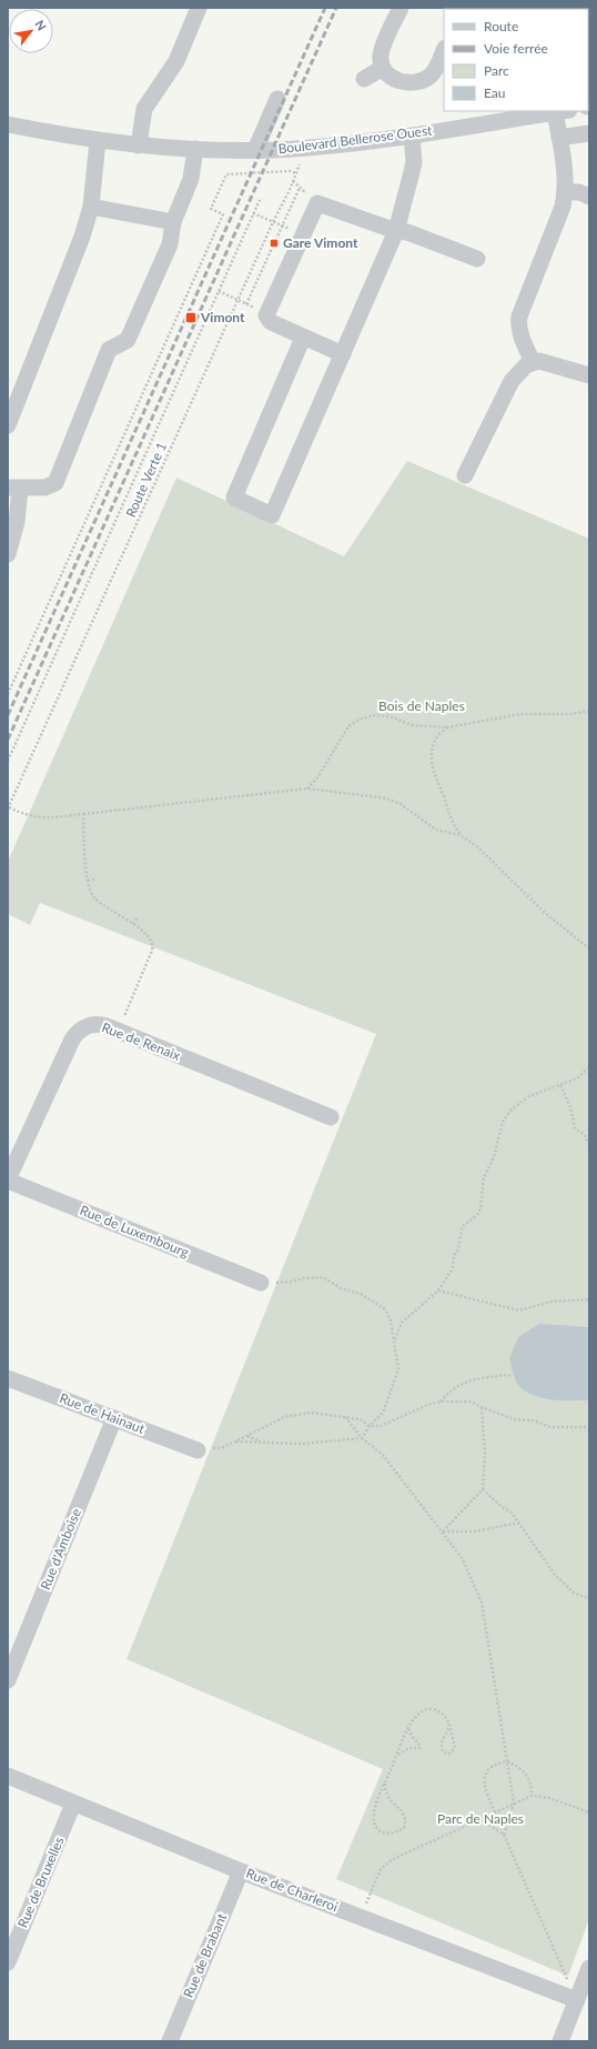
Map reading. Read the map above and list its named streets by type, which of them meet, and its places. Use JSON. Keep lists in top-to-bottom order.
{
  "streets": {
    "street": [
      "Boulevard Bellerose Ouest",
      "Rue de Renaix",
      "Rue de Luxembourg",
      "Rue de Hainaut",
      "Rue d'Amboise",
      "Rue de Bruxelles",
      "Rue de Charleroi",
      "Rue de Brabant"
    ],
    "path": ["Route Verte 1"]
  },
  "crossings": [
    ["Rue de Renaix", "Rue de Luxembourg"],
    ["Rue de Hainaut", "Rue d'Amboise"],
    ["Rue de Bruxelles", "Rue de Charleroi"],
    ["Rue de Charleroi", "Rue de Brabant"]
  ],
  "parks": ["Bois de Naples", "Parc de Naples"],
  "places": {
    "transit": ["Gare Vimont", "Vimont"]
  },
  "legend": [
    "Route",
    "Voie ferrée",
    "Parc",
    "Eau"
  ],
  "north": "top right"
}
